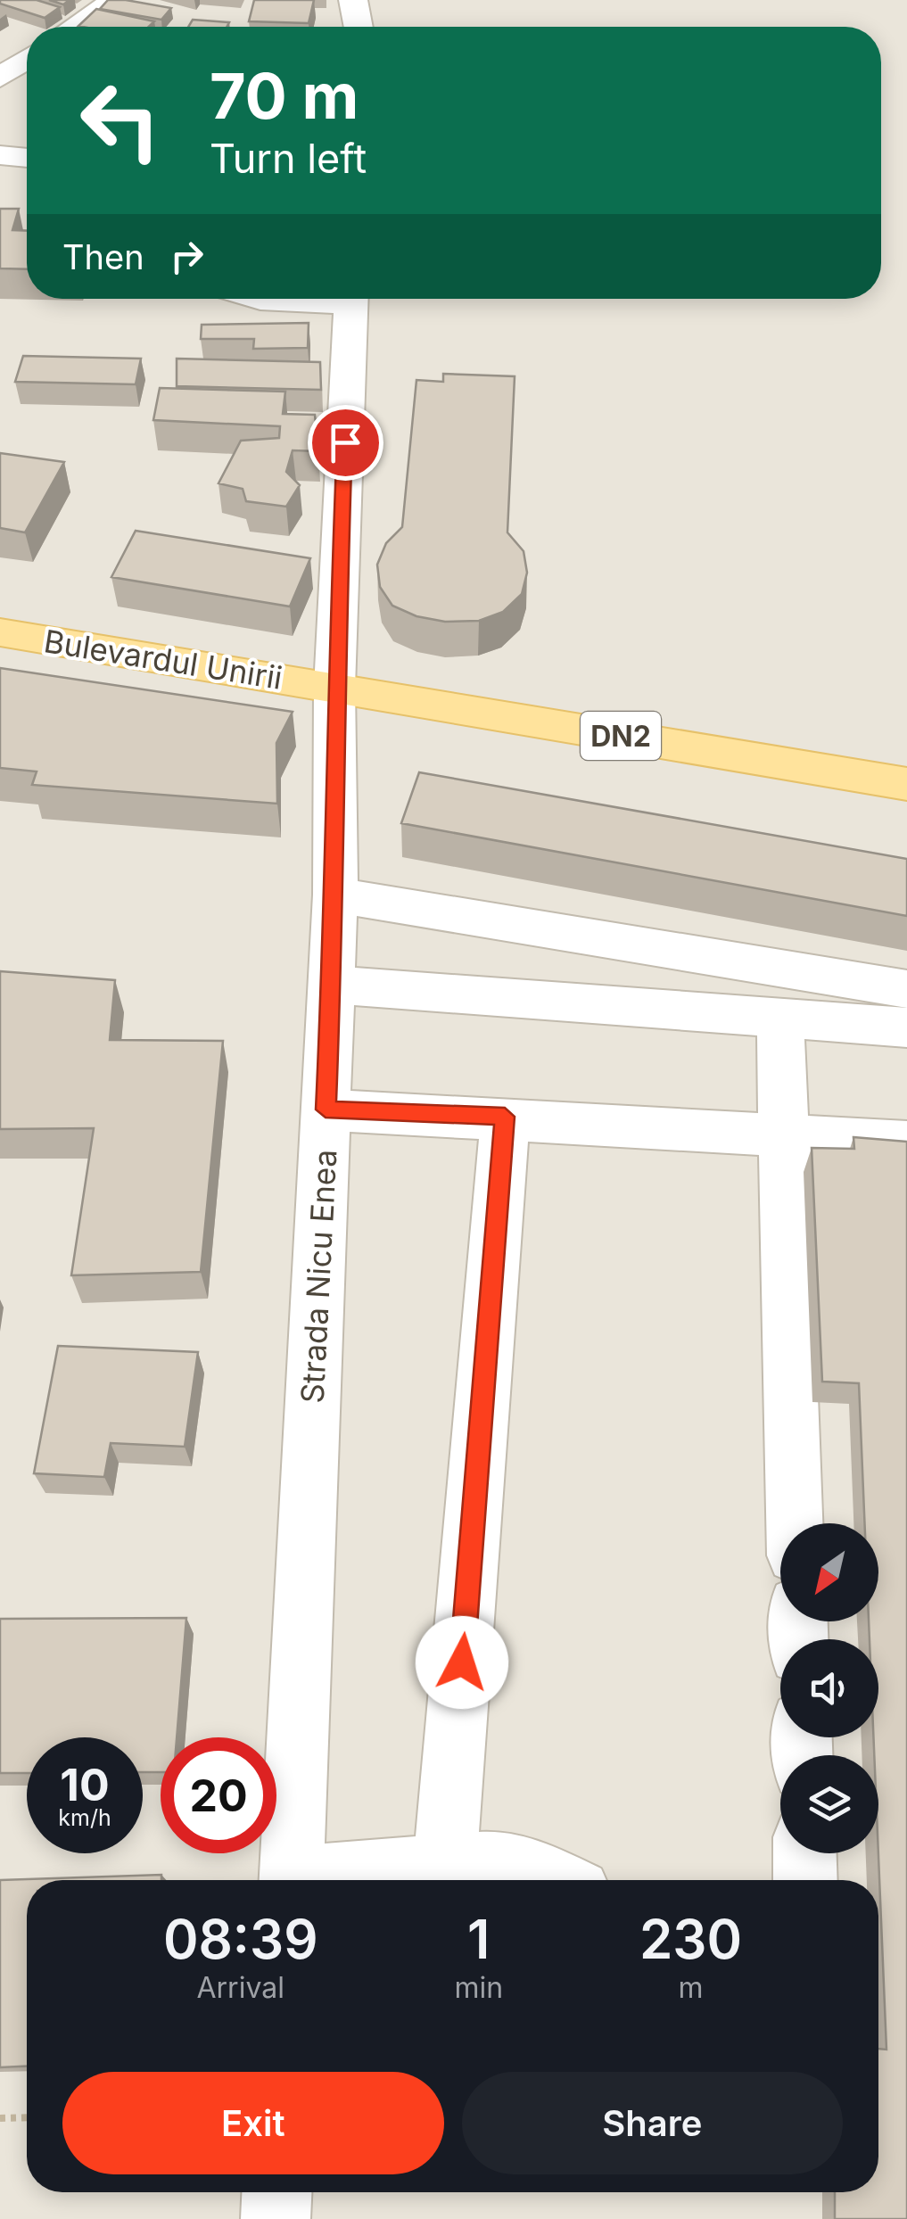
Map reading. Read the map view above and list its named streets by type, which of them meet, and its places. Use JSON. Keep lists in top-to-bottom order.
{
  "streets": {
    "main road": ["Bulevardul Unirii", "DN2"],
    "street": ["Strada Nicu Enea"]
  },
  "crossings": [
    ["Bulevardul Unirii", "Strada Nicu Enea"]
  ],
  "north": "bottom left",
  "page": {
    "turn": ["70 m", "Turn left"],
    "then": "Then",
    "speed": "10 km/h",
    "limit": "20",
    "eta": [
      "08:39",
      "Arrival",
      "1",
      "min",
      "230",
      "m"
    ],
    "buttons": ["Exit", "Share"]
  }
}
